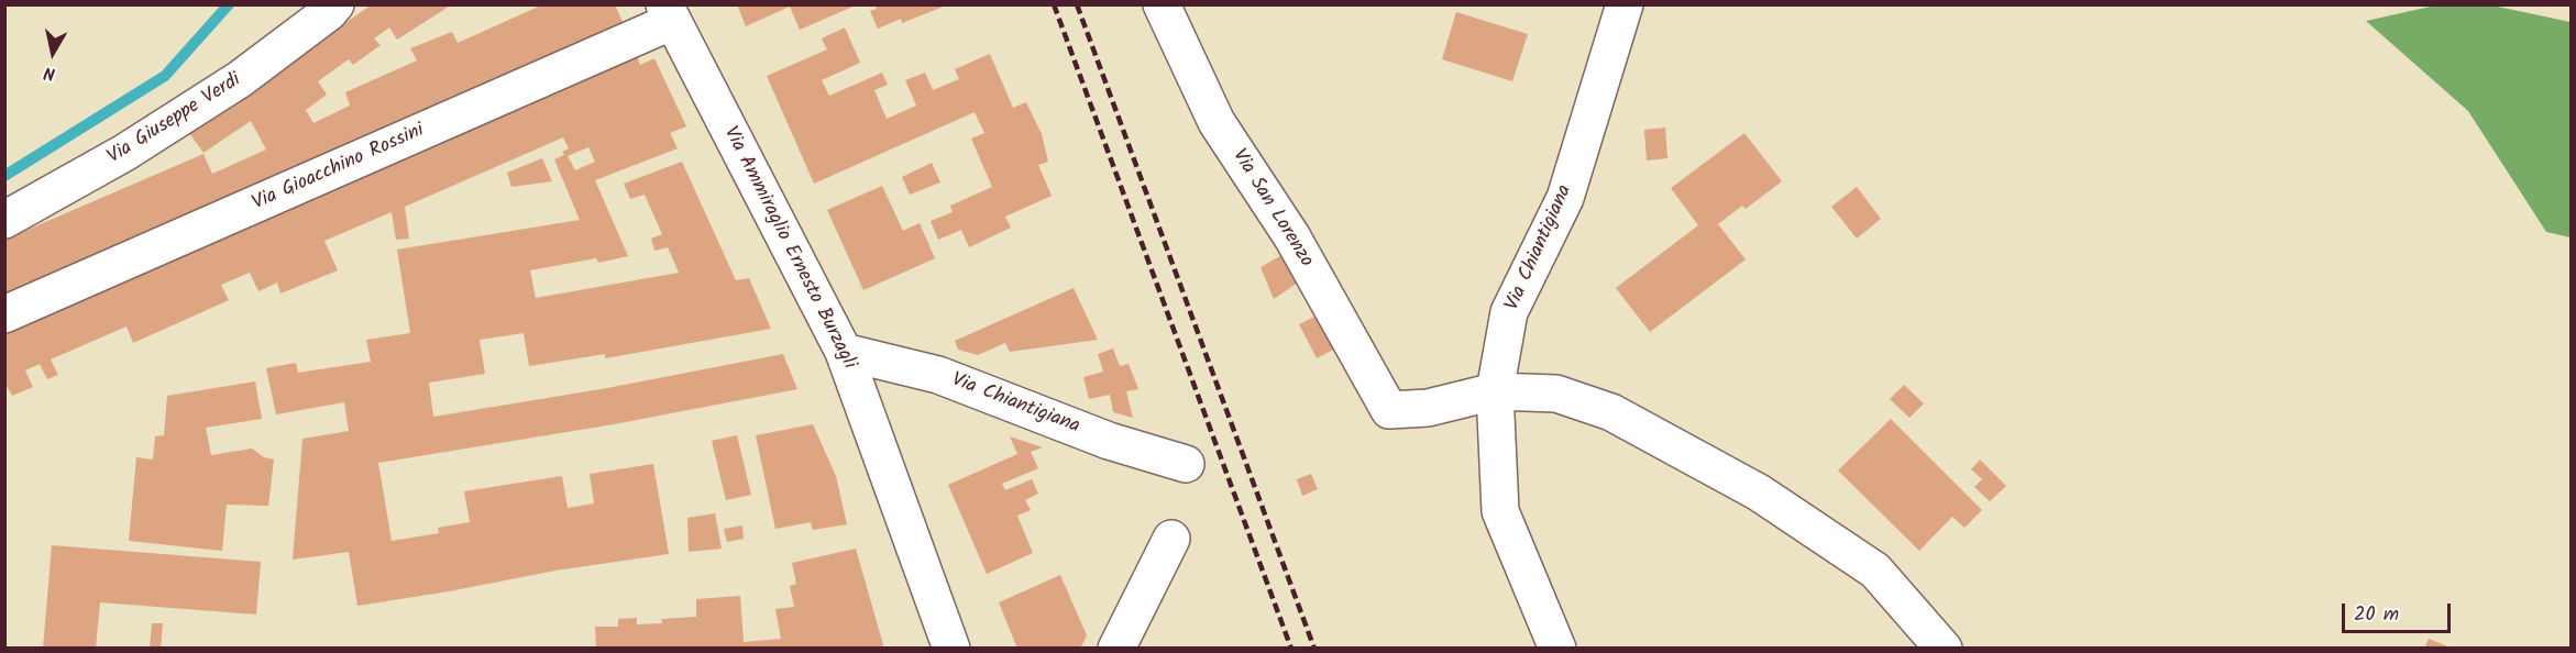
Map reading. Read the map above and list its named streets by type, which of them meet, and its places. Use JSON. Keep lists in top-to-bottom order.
{
  "streets": {
    "street": [
      "Via Giuseppe Verdi",
      "Via Gioacchino Rossini",
      "Via San Lorenzo",
      "Via Ammiraglio Ernesto Burzagli",
      "Via Chiantigiana"
    ]
  },
  "crossings": [
    ["Via Gioacchino Rossini", "Via Ammiraglio Ernesto Burzagli"],
    ["Via San Lorenzo", "Via Chiantigiana"],
    ["Via Ammiraglio Ernesto Burzagli", "Via Chiantigiana"]
  ],
  "scale_bar": "20 m",
  "north": "bottom"
}
